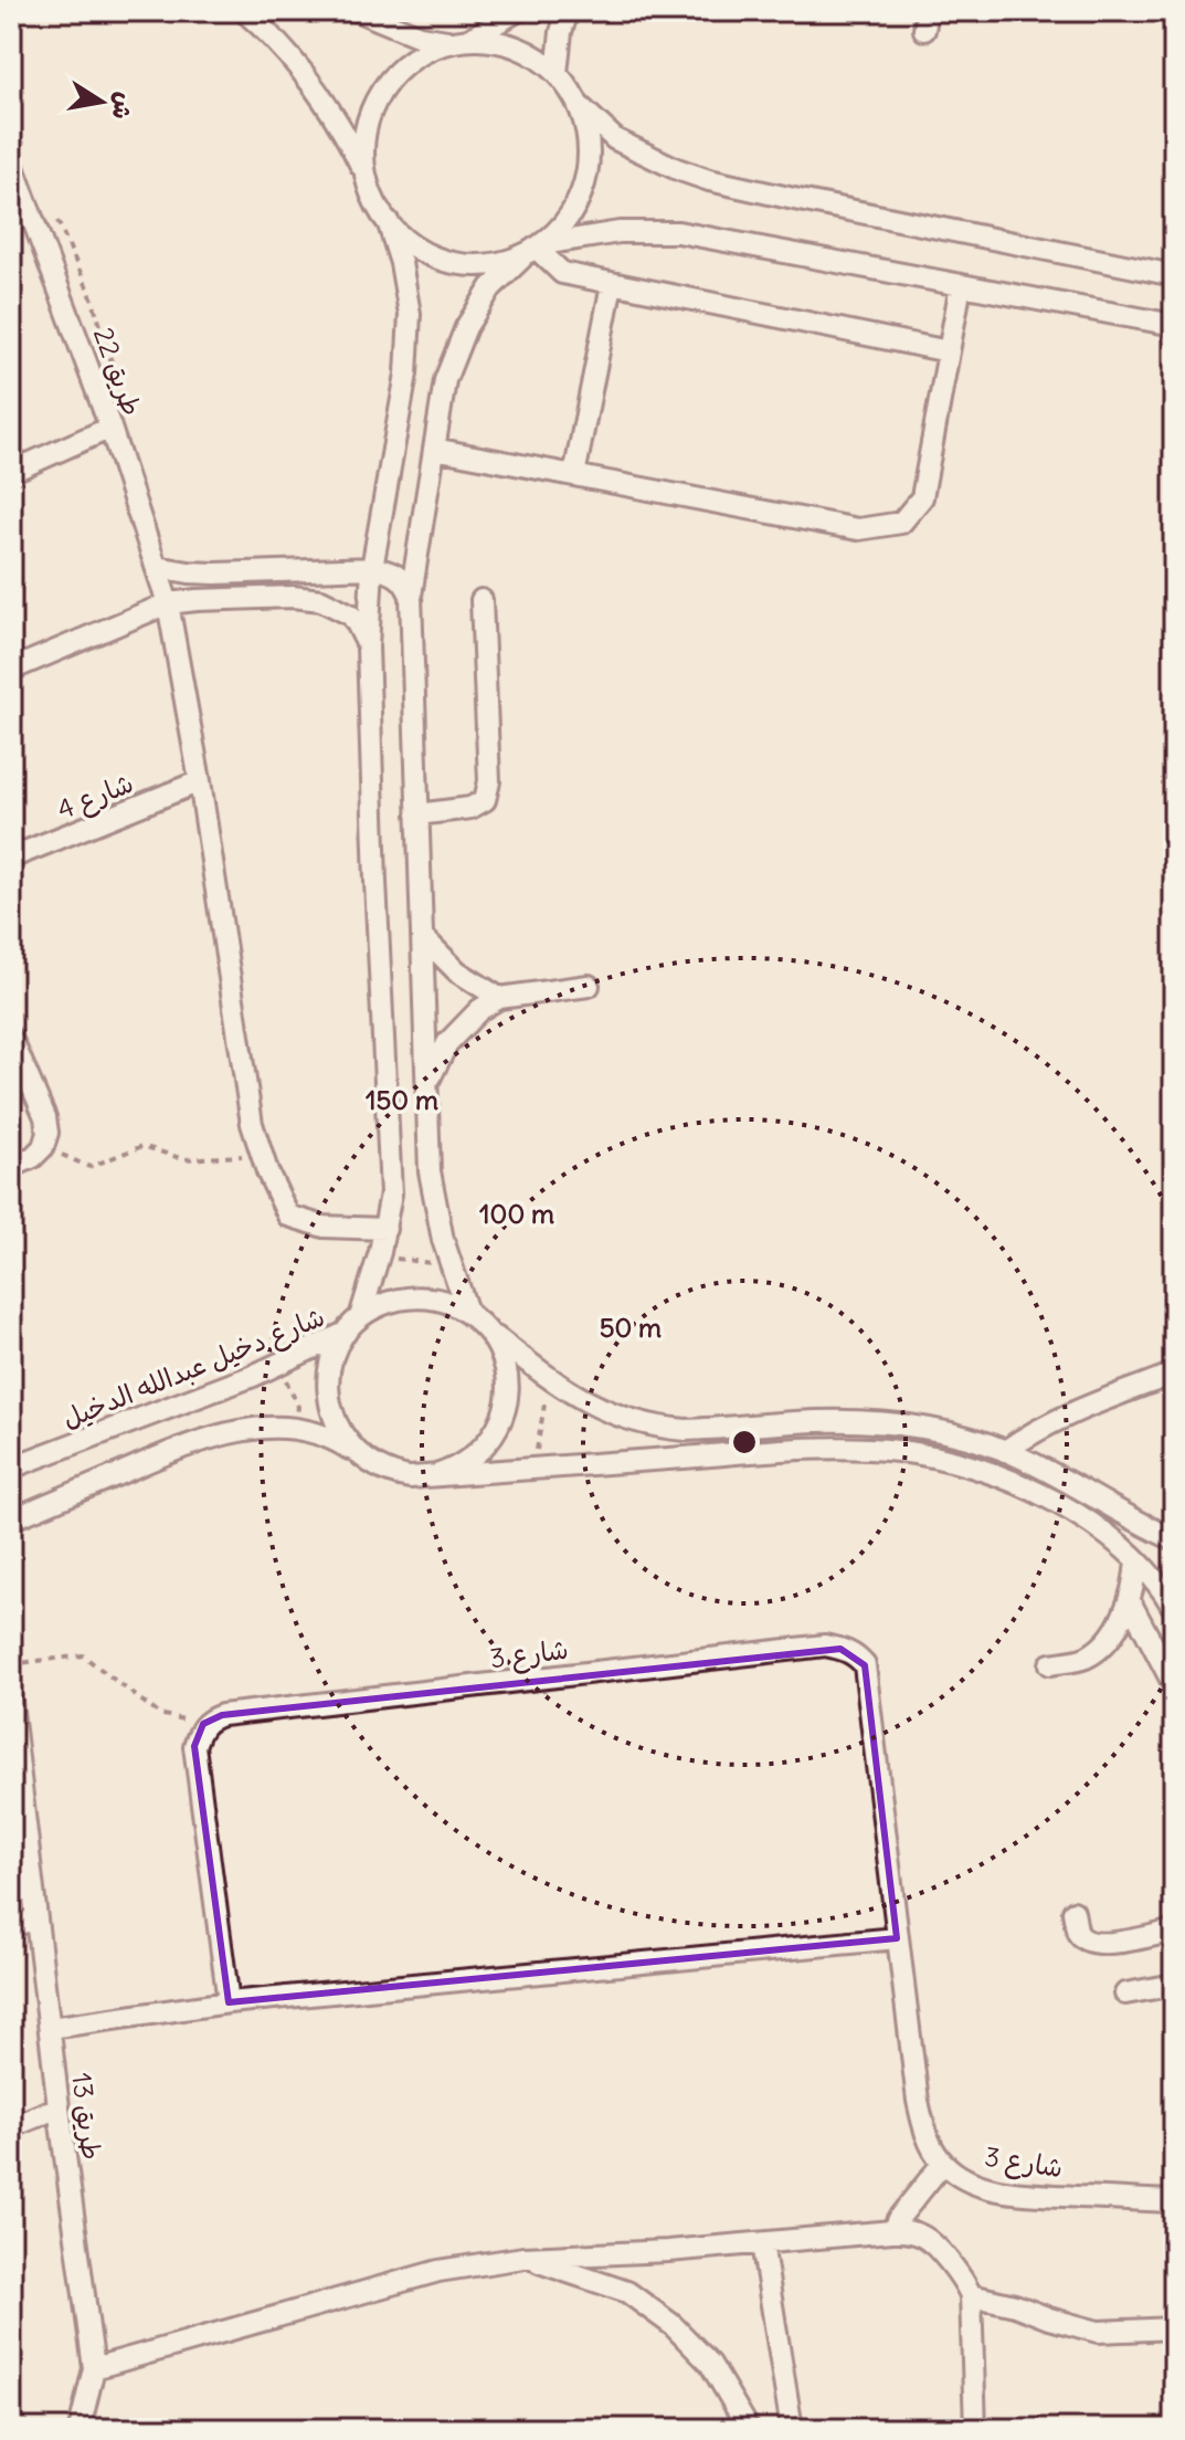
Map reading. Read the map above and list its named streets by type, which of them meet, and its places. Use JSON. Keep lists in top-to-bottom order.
{
  "streets": {
    "street": [
      "طريق 22",
      "شارع 4",
      "شارع دخيل عبدالله الدخيل",
      "شارع 3",
      "طريق 13"
    ]
  },
  "crossings": [
    ["طريق 22", "شارع 4"]
  ],
  "north": "right",
  "rings": ["150 m", "100 m", "50 m"]
}
